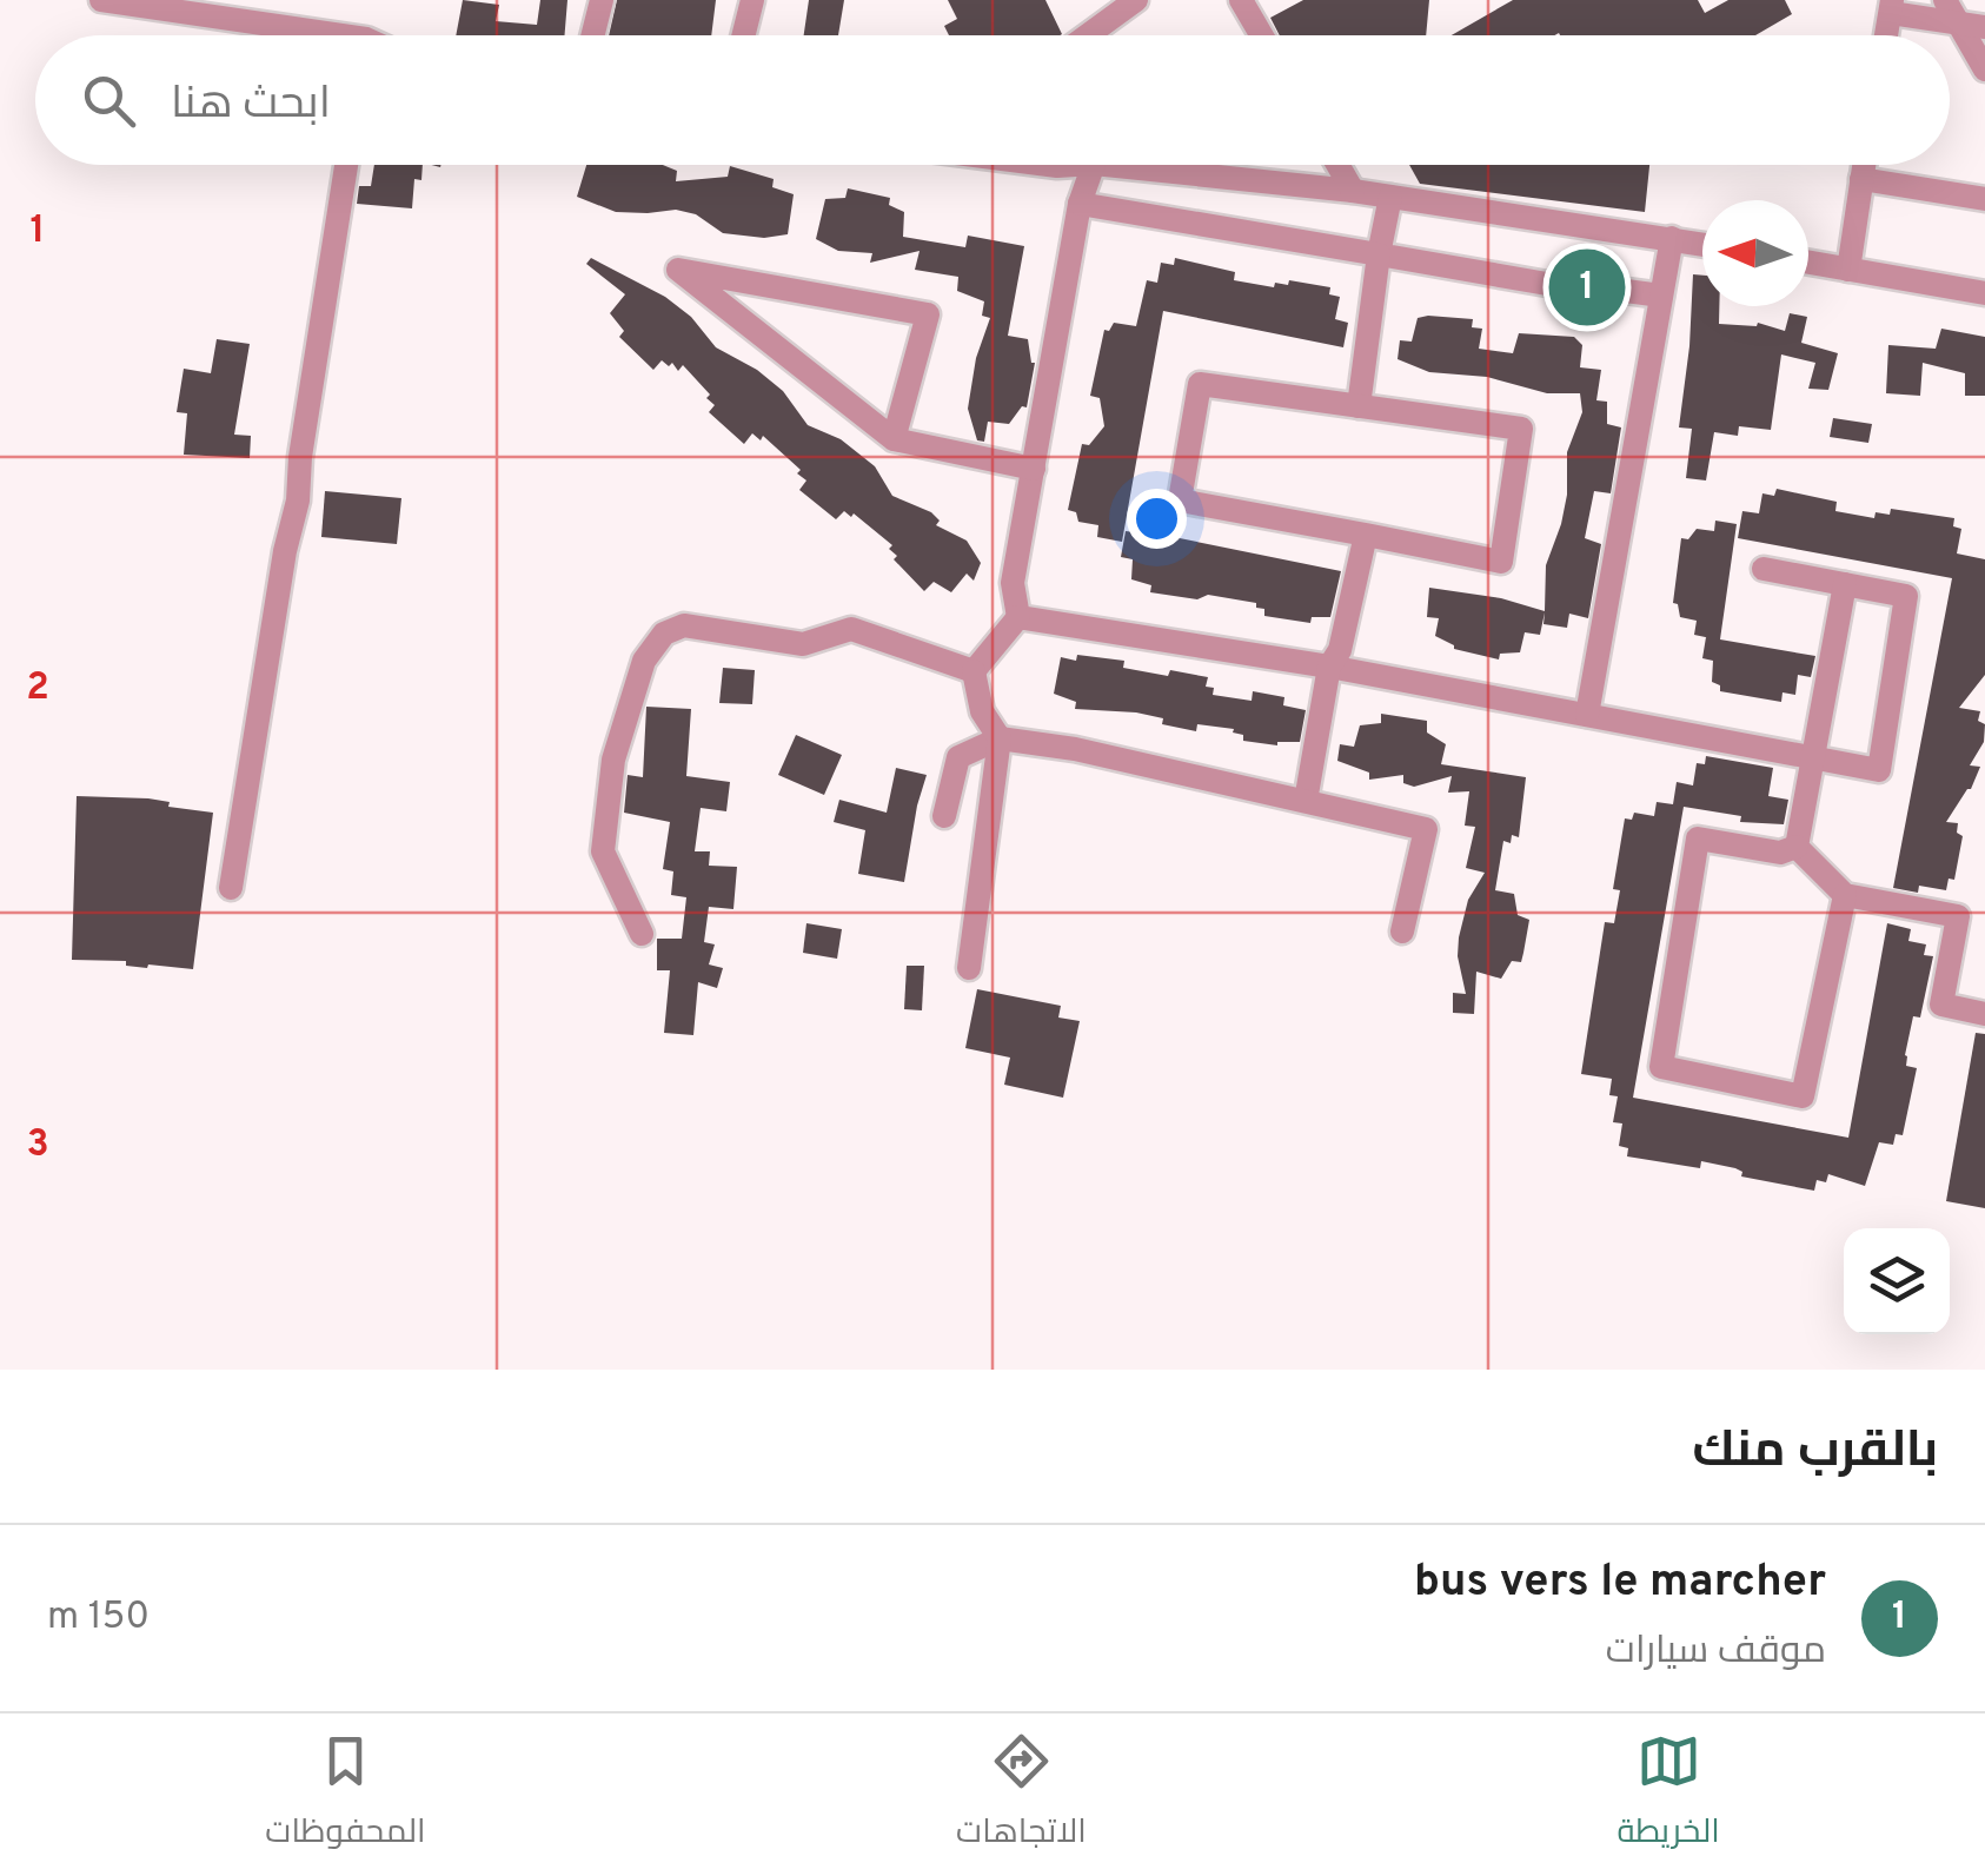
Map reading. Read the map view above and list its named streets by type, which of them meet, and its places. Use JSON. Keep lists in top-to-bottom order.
{
  "north": "left",
  "page": {
    "search": "ابحث هنا",
    "pins": "1",
    "heading": "بالقرب منك",
    "list": [
      {
        "mark": "1",
        "name": "bus vers le marcher",
        "note": "موقف سيارات",
        "value": "150 m"
      }
    ],
    "nav": ["الخريطة", "الاتجاهات", "المحفوظات"]
  },
  "grid": {
    "rows": ["1", "2", "3"]
  }
}
